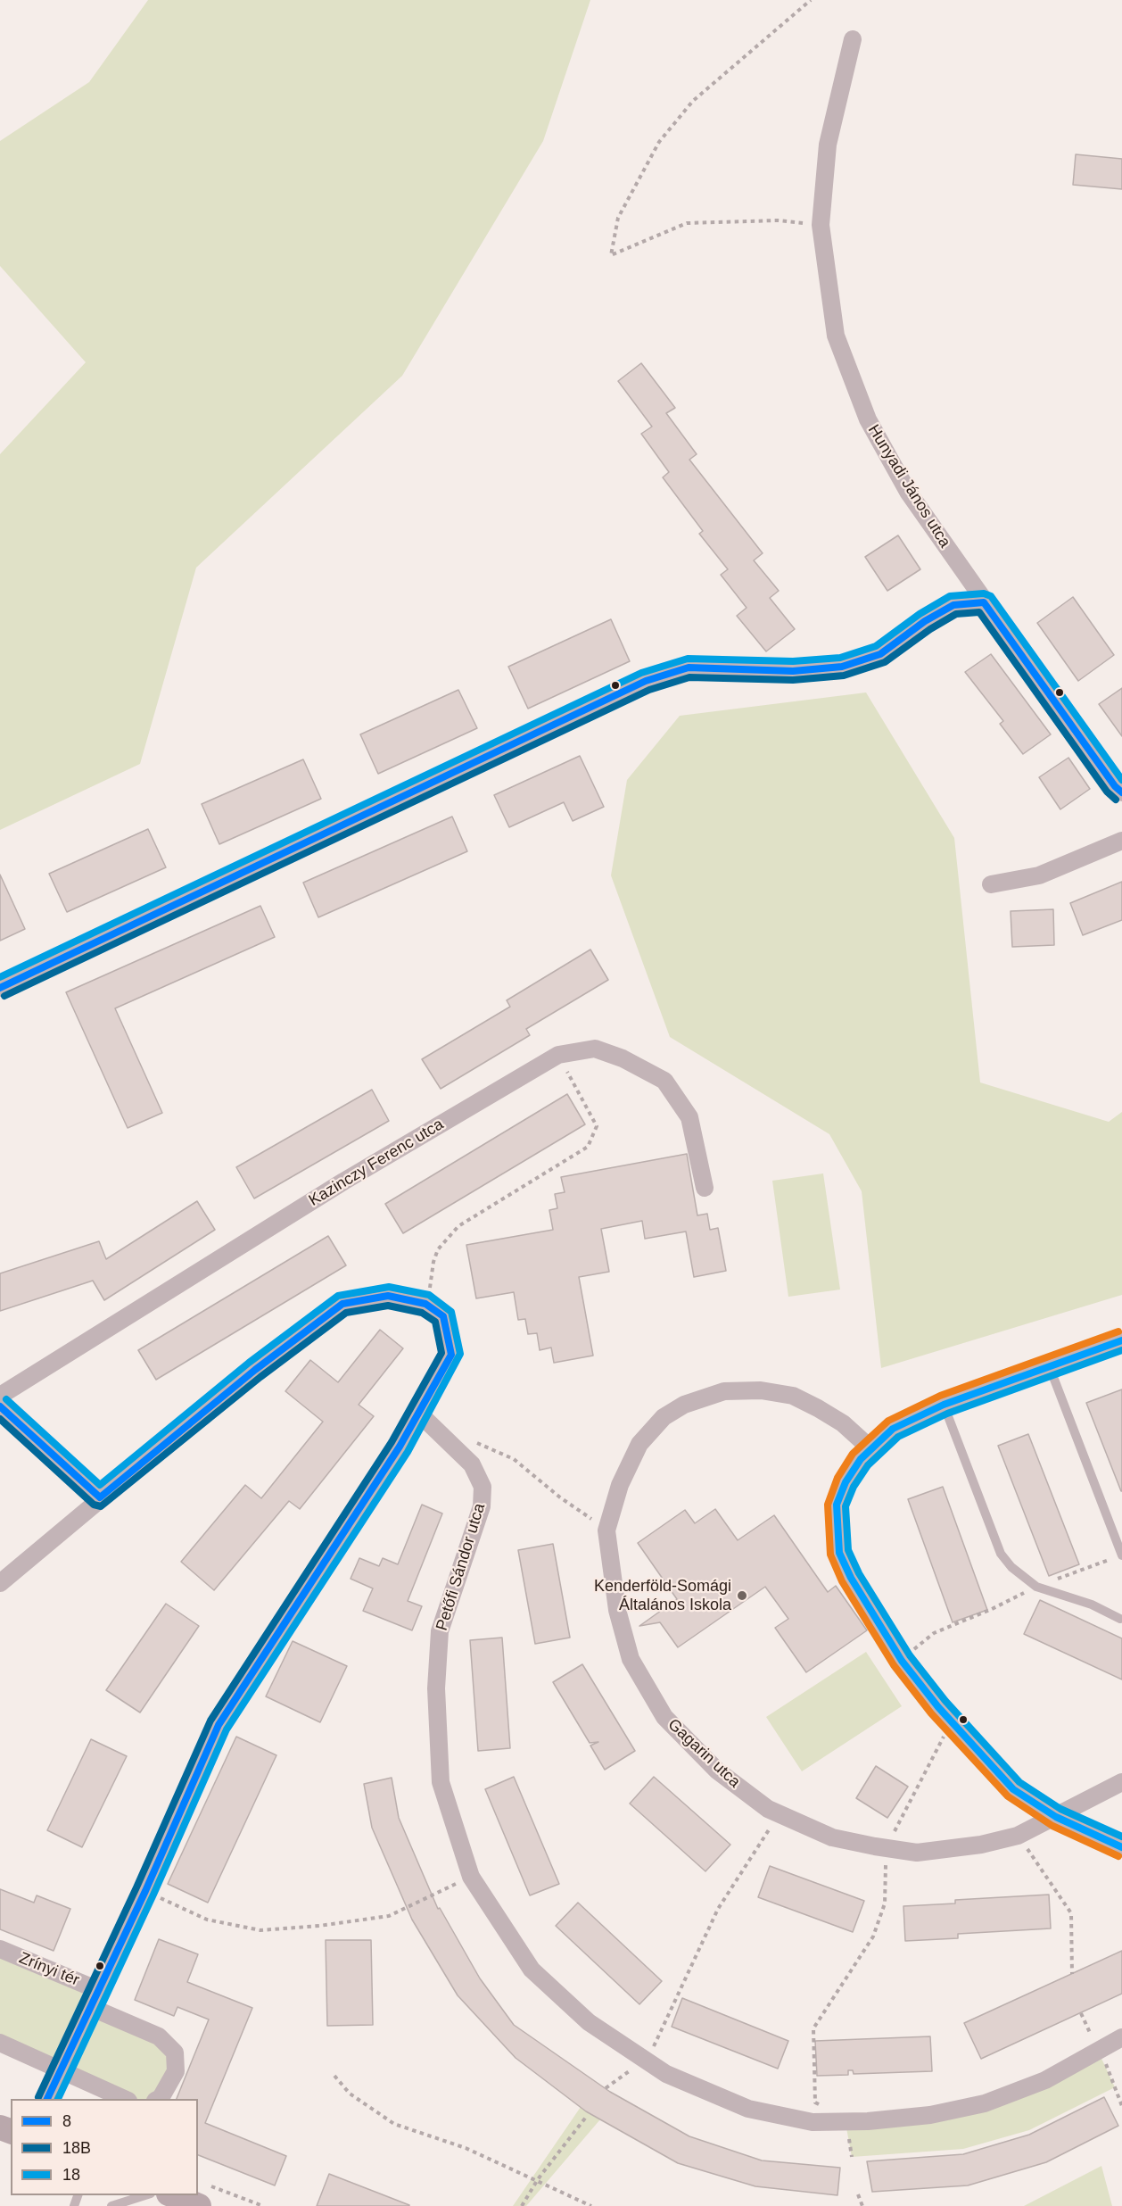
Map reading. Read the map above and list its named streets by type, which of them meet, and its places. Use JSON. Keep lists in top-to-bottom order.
{
  "streets": {
    "street": [
      "Hunyadi János utca",
      "Kazinczy Ferenc utca",
      "Petőfi Sándor utca",
      "Gagarin utca",
      "Zrínyi tér"
    ]
  },
  "places": ["Kenderföld-Somági Általános Iskola"],
  "lines": ["transit line 18", "transit line 8", "transit line 18B"],
  "legend": ["8", "18B", "18"]
}
